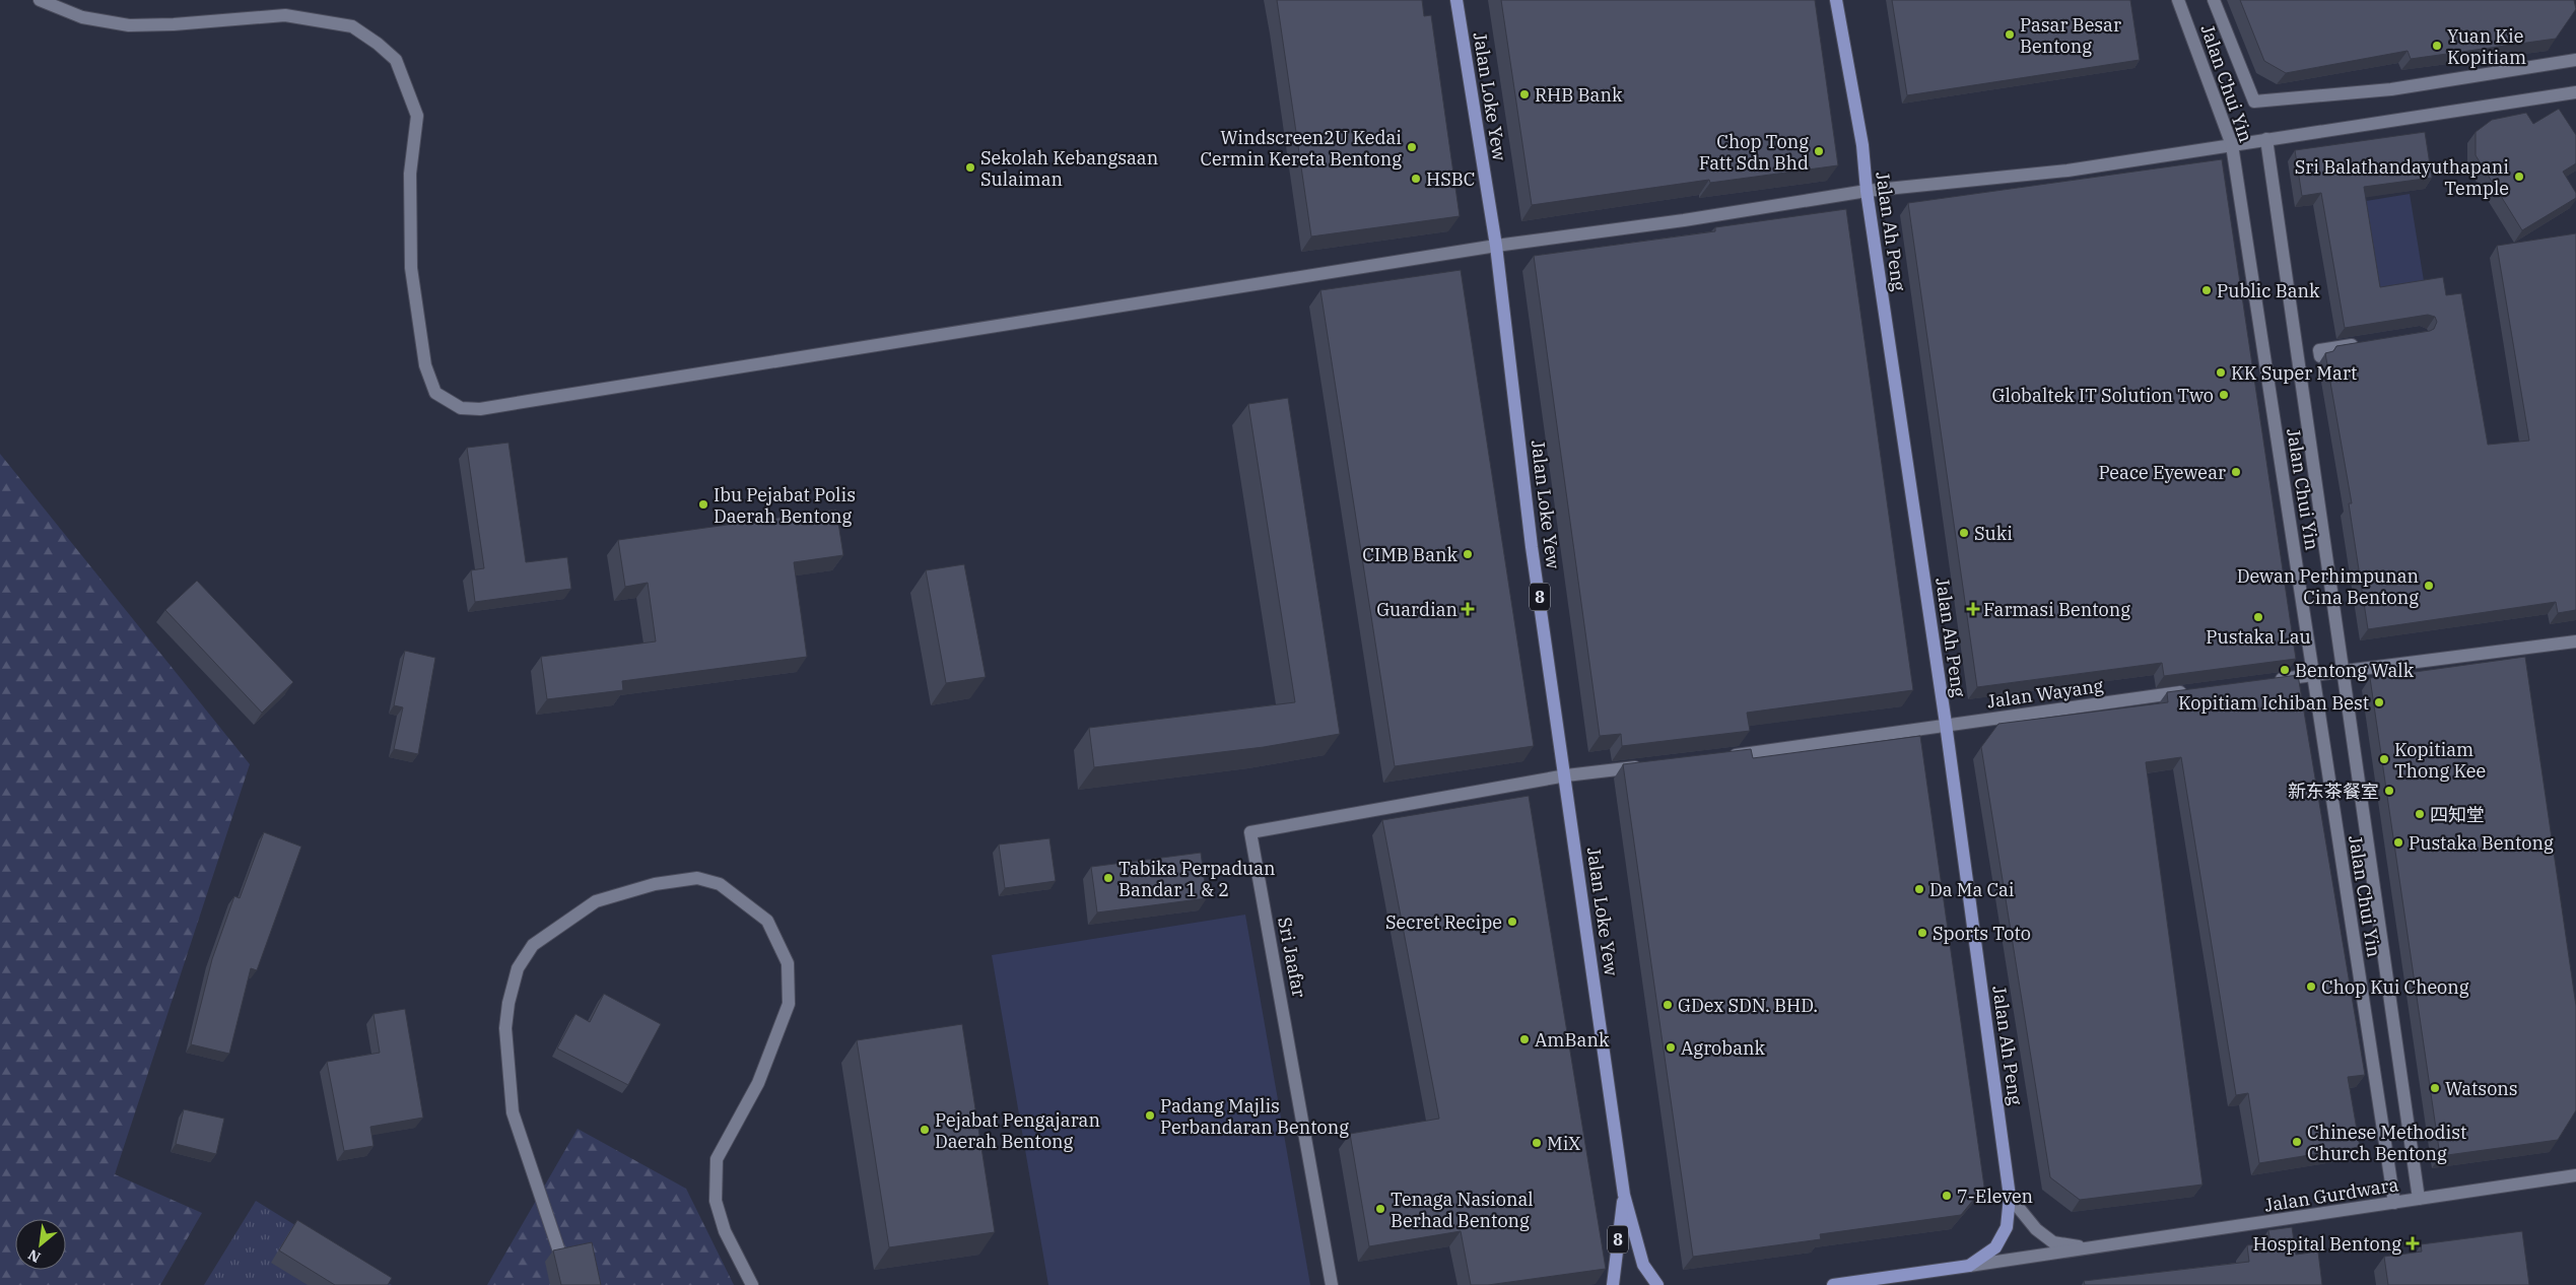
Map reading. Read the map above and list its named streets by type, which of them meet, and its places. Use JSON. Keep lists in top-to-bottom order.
{
  "streets": {
    "main road": ["Jalan Loke Yew", "Jalan Ah Peng", "8"],
    "street": [
      "Jalan Chui Yin",
      "Jalan Wayang",
      "Sri Jaafar",
      "Jalan Gurdwara"
    ]
  },
  "crossings": [
    ["Jalan Chui Yin", "Jalan Gurdwara"],
    ["Jalan Loke Yew", "8"],
    ["Jalan Loke Yew", "Sri Jaafar"],
    ["Jalan Ah Peng", "Jalan Wayang"],
    ["Jalan Ah Peng", "Jalan Gurdwara"]
  ],
  "places": {
    "other": [
      "Pasar Besar Bentong",
      "Yuan Kie Kopitiam",
      "RHB Bank",
      "Windscreen2U Kedai Cermin Kereta Bentong",
      "Chop Tong Fatt Sdn Bhd",
      "Sekolah Kebangsaan Sulaiman",
      "Sri Balathandayuthapani Temple",
      "HSBC",
      "Public Bank",
      "KK Super Mart",
      "Globaltek IT Solution Two",
      "Peace Eyewear",
      "Ibu Pejabat Polis Daerah Bentong",
      "Suki",
      "CIMB Bank",
      "Dewan Perhimpunan Cina Bentong",
      "Pustaka Lau",
      "Bentong Walk",
      "Kopitiam Ichiban Best",
      "Kopitiam Thong Kee",
      "新东茶餐室",
      "四知堂",
      "Pustaka Bentong",
      "Tabika Perpaduan Bandar 1 & 2",
      "Da Ma Cai",
      "Secret Recipe",
      "Sports Toto",
      "Chop Kui Cheong",
      "GDex SDN. BHD.",
      "AmBank",
      "Agrobank",
      "Watsons",
      "Padang Majlis Perbandaran Bentong",
      "Pejabat Pengajaran Daerah Bentong",
      "Chinese Methodist Church Bentong",
      "MiX",
      "7-Eleven",
      "Tenaga Nasional Berhad Bentong"
    ],
    "health": ["Guardian", "Farmasi Bentong", "Hospital Bentong"]
  },
  "north": "bottom left"
}
